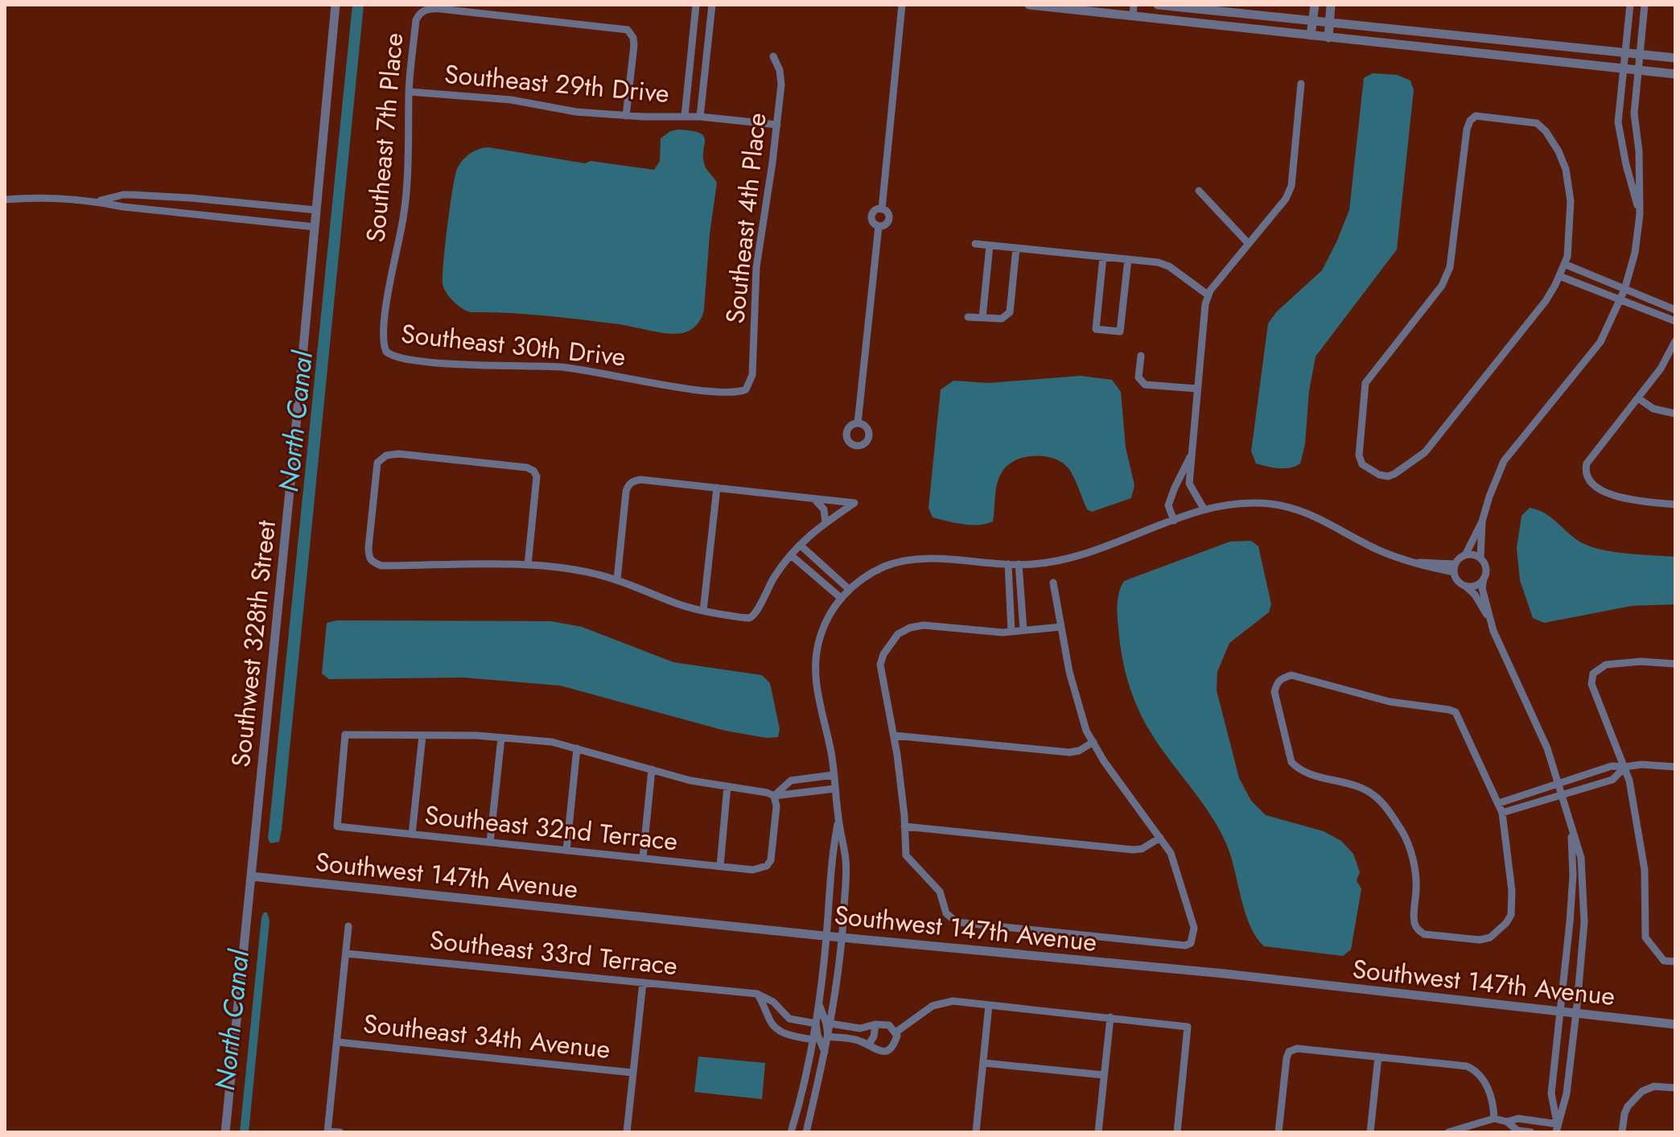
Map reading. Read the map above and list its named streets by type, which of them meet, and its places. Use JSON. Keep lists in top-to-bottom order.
{
  "streets": {
    "street": [
      "Southeast 29th Drive",
      "Southeast 7th Place",
      "Southeast 4th Place",
      "Southeast 30th Drive",
      "Southwest 328th Street",
      "Southeast 32nd Terrace",
      "Southwest 147th Avenue",
      "Southeast 33rd Terrace",
      "Southeast 34th Avenue"
    ]
  },
  "crossings": [
    ["Southeast 29th Drive", "Southeast 7th Place"],
    ["Southeast 29th Drive", "Southeast 4th Place"],
    ["Southeast 7th Place", "Southeast 30th Drive"],
    ["Southeast 4th Place", "Southeast 30th Drive"],
    ["Southwest 328th Street", "Southwest 147th Avenue"]
  ],
  "water": ["North Canal"]
}
